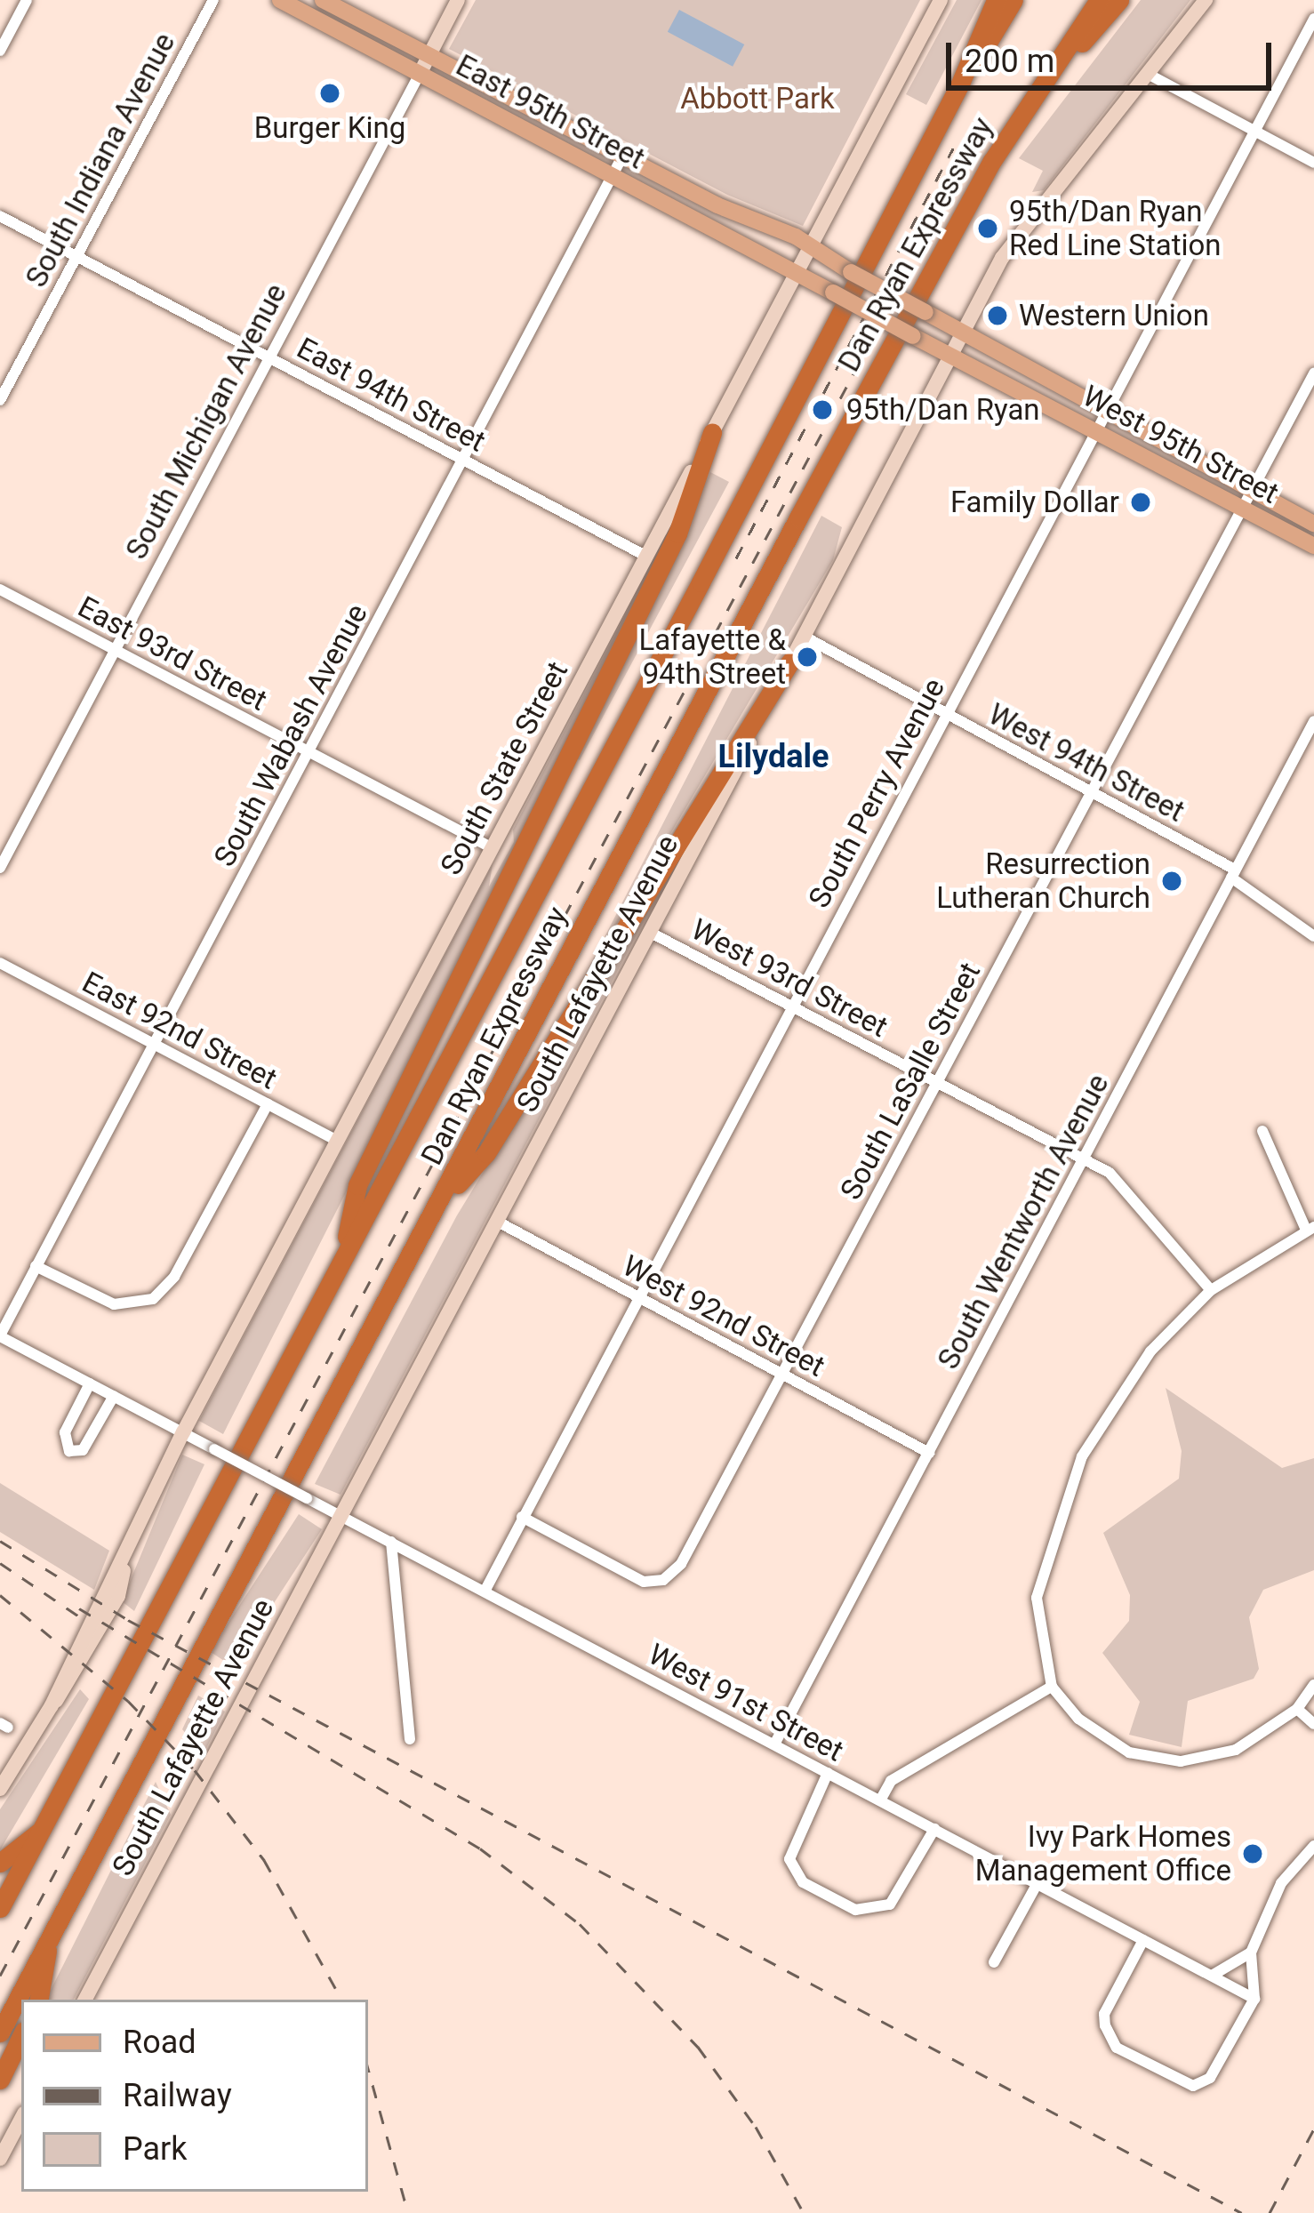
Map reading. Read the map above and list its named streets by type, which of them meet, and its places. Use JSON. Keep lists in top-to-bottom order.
{
  "streets": {
    "highway": ["Dan Ryan Expressway"],
    "main road": [
      "East 95th Street",
      "South Michigan Avenue",
      "West 95th Street",
      "South State Street",
      "South Lafayette Avenue"
    ],
    "street": [
      "South Indiana Avenue",
      "East 94th Street",
      "East 93rd Street",
      "South Wabash Avenue",
      "West 94th Street",
      "South Perry Avenue",
      "West 93rd Street",
      "East 92nd Street",
      "South LaSalle Street",
      "South Wentworth Avenue",
      "West 92nd Street",
      "West 91st Street"
    ]
  },
  "crossings": [
    ["East 95th Street", "South Michigan Avenue"],
    ["East 95th Street", "West 95th Street"],
    ["East 95th Street", "South Wabash Avenue"],
    ["East 95th Street", "South State Street"],
    ["South Indiana Avenue", "East 94th Street"],
    ["East 94th Street", "South Michigan Avenue"],
    ["East 94th Street", "South Wabash Avenue"],
    ["East 94th Street", "South State Street"],
    ["South Michigan Avenue", "East 93rd Street"],
    ["West 95th Street", "South State Street"],
    ["West 95th Street", "South Perry Avenue"],
    ["West 95th Street", "South Lafayette Avenue"],
    ["West 95th Street", "South LaSalle Street"],
    ["East 93rd Street", "South Wabash Avenue"],
    ["East 93rd Street", "South State Street"],
    ["South Wabash Avenue", "East 92nd Street"],
    ["South Wabash Avenue", "West 91st Street"],
    ["West 94th Street", "South Perry Avenue"],
    ["West 94th Street", "South Lafayette Avenue"],
    ["West 94th Street", "South LaSalle Street"],
    ["West 94th Street", "South Wentworth Avenue"],
    ["South State Street", "East 92nd Street"],
    ["South State Street", "West 91st Street"],
    ["South Perry Avenue", "West 93rd Street"],
    ["South Perry Avenue", "South LaSalle Street"],
    ["South Perry Avenue", "West 92nd Street"],
    ["South Perry Avenue", "West 91st Street"],
    ["South Lafayette Avenue", "West 93rd Street"],
    ["South Lafayette Avenue", "West 92nd Street"],
    ["South Lafayette Avenue", "West 91st Street"],
    ["West 93rd Street", "South LaSalle Street"],
    ["West 93rd Street", "South Wentworth Avenue"],
    ["South LaSalle Street", "West 92nd Street"],
    ["South Wentworth Avenue", "West 92nd Street"],
    ["South Wentworth Avenue", "West 91st Street"]
  ],
  "districts": ["Lilydale"],
  "parks": ["Abbott Park"],
  "places": [
    "Burger King",
    "95th/Dan Ryan Red Line Station",
    "Western Union",
    "95th/Dan Ryan",
    "Family Dollar",
    "Lafayette & 94th Street",
    "Resurrection Lutheran Church",
    "Ivy Park Homes Management Office"
  ],
  "legend": ["Road", "Railway", "Park"],
  "scale_bar": "200 m"
}
